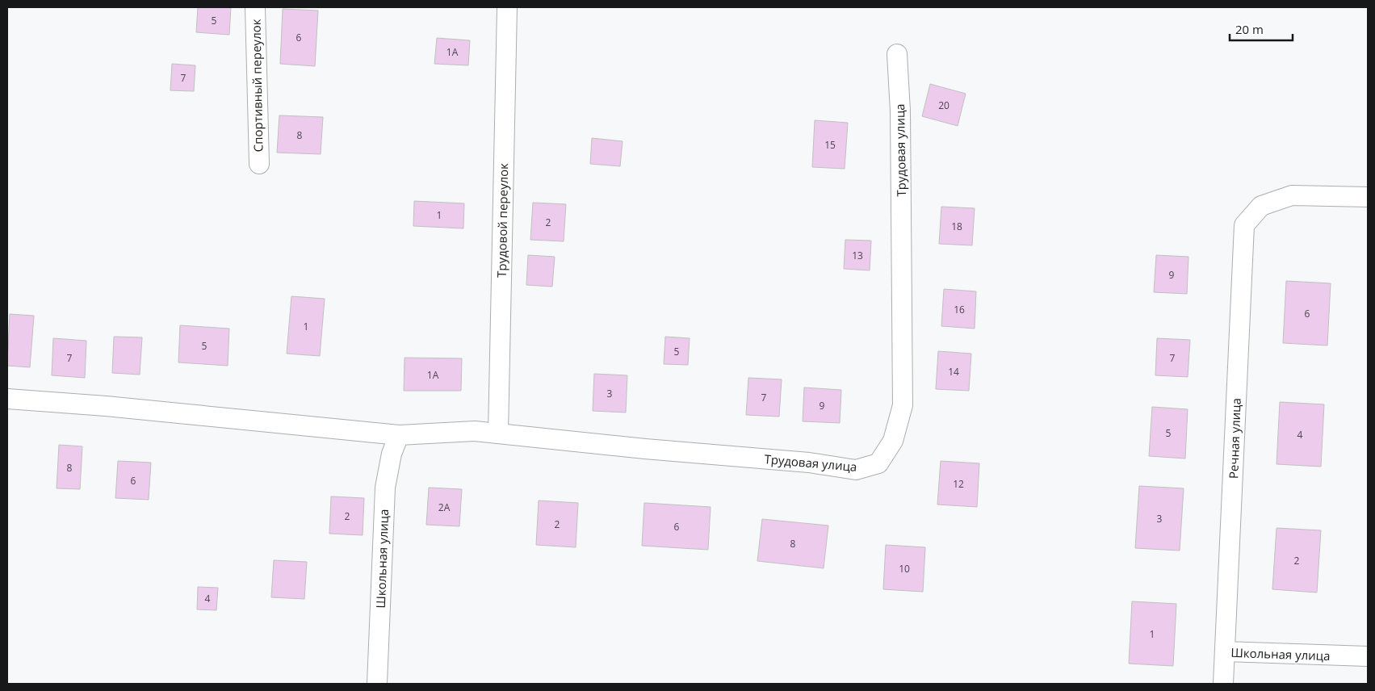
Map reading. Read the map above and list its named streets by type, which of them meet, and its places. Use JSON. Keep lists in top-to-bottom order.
{
  "streets": {
    "street": [
      "Спортивный переулок",
      "Трудовая улица",
      "Трудовой переулок",
      "Речная улица",
      "Школьная улица"
    ]
  },
  "crossings": [
    ["Трудовая улица", "Трудовой переулок"],
    ["Трудовая улица", "Школьная улица"],
    ["Речная улица", "Школьная улица"]
  ],
  "house_numbers": [
    "5",
    "6",
    "1А",
    "7",
    "20",
    "8",
    "15",
    "1",
    "2",
    "18",
    "13",
    "9",
    "16",
    "6",
    "1",
    "5",
    "5",
    "7",
    "7",
    "14",
    "1А",
    "3",
    "7",
    "9",
    "5",
    "4",
    "8",
    "6",
    "12",
    "2А",
    "2",
    "3",
    "2",
    "6",
    "8",
    "2",
    "10",
    "4",
    "1"
  ],
  "scale_bar": "20 m"
}
